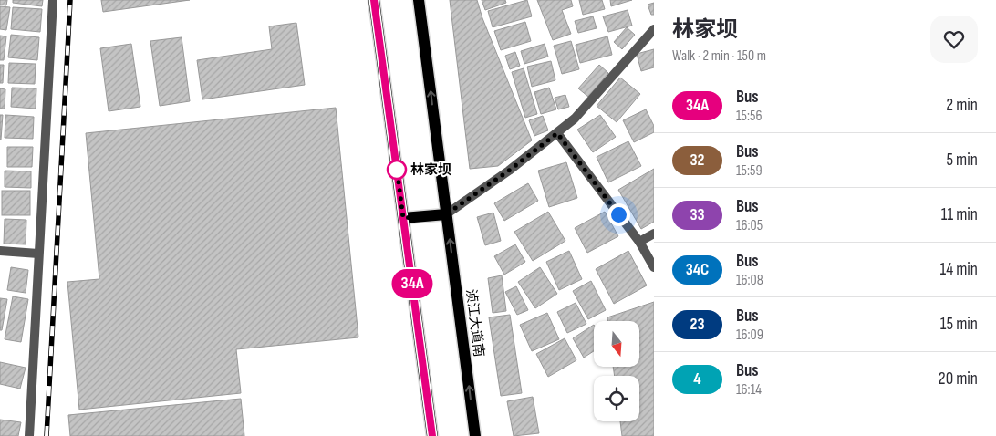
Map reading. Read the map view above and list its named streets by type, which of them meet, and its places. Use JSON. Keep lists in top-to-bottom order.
{
  "streets": {
    "main road": ["浈江大道南"]
  },
  "places": ["林家坝"],
  "lines": ["bus line 34A"],
  "north": "bottom",
  "page": {
    "on_map": "34A",
    "heading": ["林家坝", "Walk · 2 min · 150 m"],
    "list": [
      {
        "mark": "34A",
        "name": "Bus",
        "note": "15:56",
        "value": "2 min"
      },
      {
        "mark": "32",
        "name": "Bus",
        "note": "15:59",
        "value": "5 min"
      },
      {
        "mark": "33",
        "name": "Bus",
        "note": "16:05",
        "value": "11 min"
      },
      {
        "mark": "34C",
        "name": "Bus",
        "note": "16:08",
        "value": "14 min"
      },
      {
        "mark": "23",
        "name": "Bus",
        "note": "16:09",
        "value": "15 min"
      },
      {
        "mark": "4",
        "name": "Bus",
        "note": "16:14",
        "value": "20 min"
      }
    ]
  }
}
